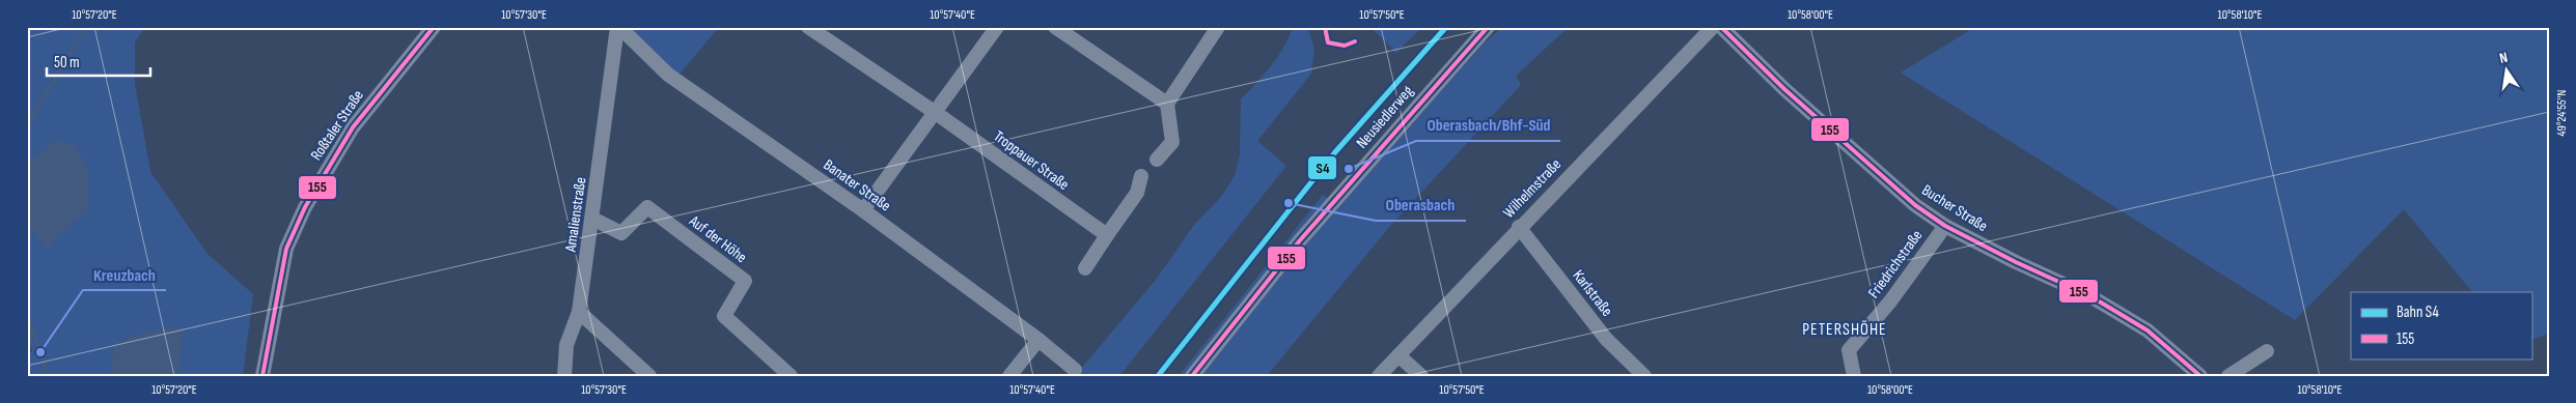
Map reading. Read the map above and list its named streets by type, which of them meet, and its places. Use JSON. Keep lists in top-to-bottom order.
{
  "streets": {
    "street": [
      "Neusiedlerweg",
      "Roßtaler Straße",
      "Troppauer Straße",
      "Banater Straße",
      "Wilhelmstraße",
      "Bucher Straße",
      "Amalienstraße",
      "Auf der Höhe",
      "Friedrichstraße",
      "Karlstraße"
    ]
  },
  "crossings": [
    ["Banater Straße", "Amalienstraße"],
    ["Wilhelmstraße", "Karlstraße"],
    ["Bucher Straße", "Friedrichstraße"],
    ["Amalienstraße", "Auf der Höhe"]
  ],
  "districts": ["PETERSHÖHE"],
  "places": ["Oberasbach/Bhf-Süd", "Oberasbach", "Kreuzbach"],
  "lines": ["rail line S4", "transit line 155"],
  "legend": ["Bahn S4", "155"],
  "scale_bar": "50 m",
  "north": "top",
  "coordinates": [
    "10°57'20\"E",
    "10°57'30\"E",
    "10°57'40\"E",
    "10°57'50\"E",
    "10°58'00\"E",
    "10°58'10\"E",
    "49°24'55\"N"
  ]
}
